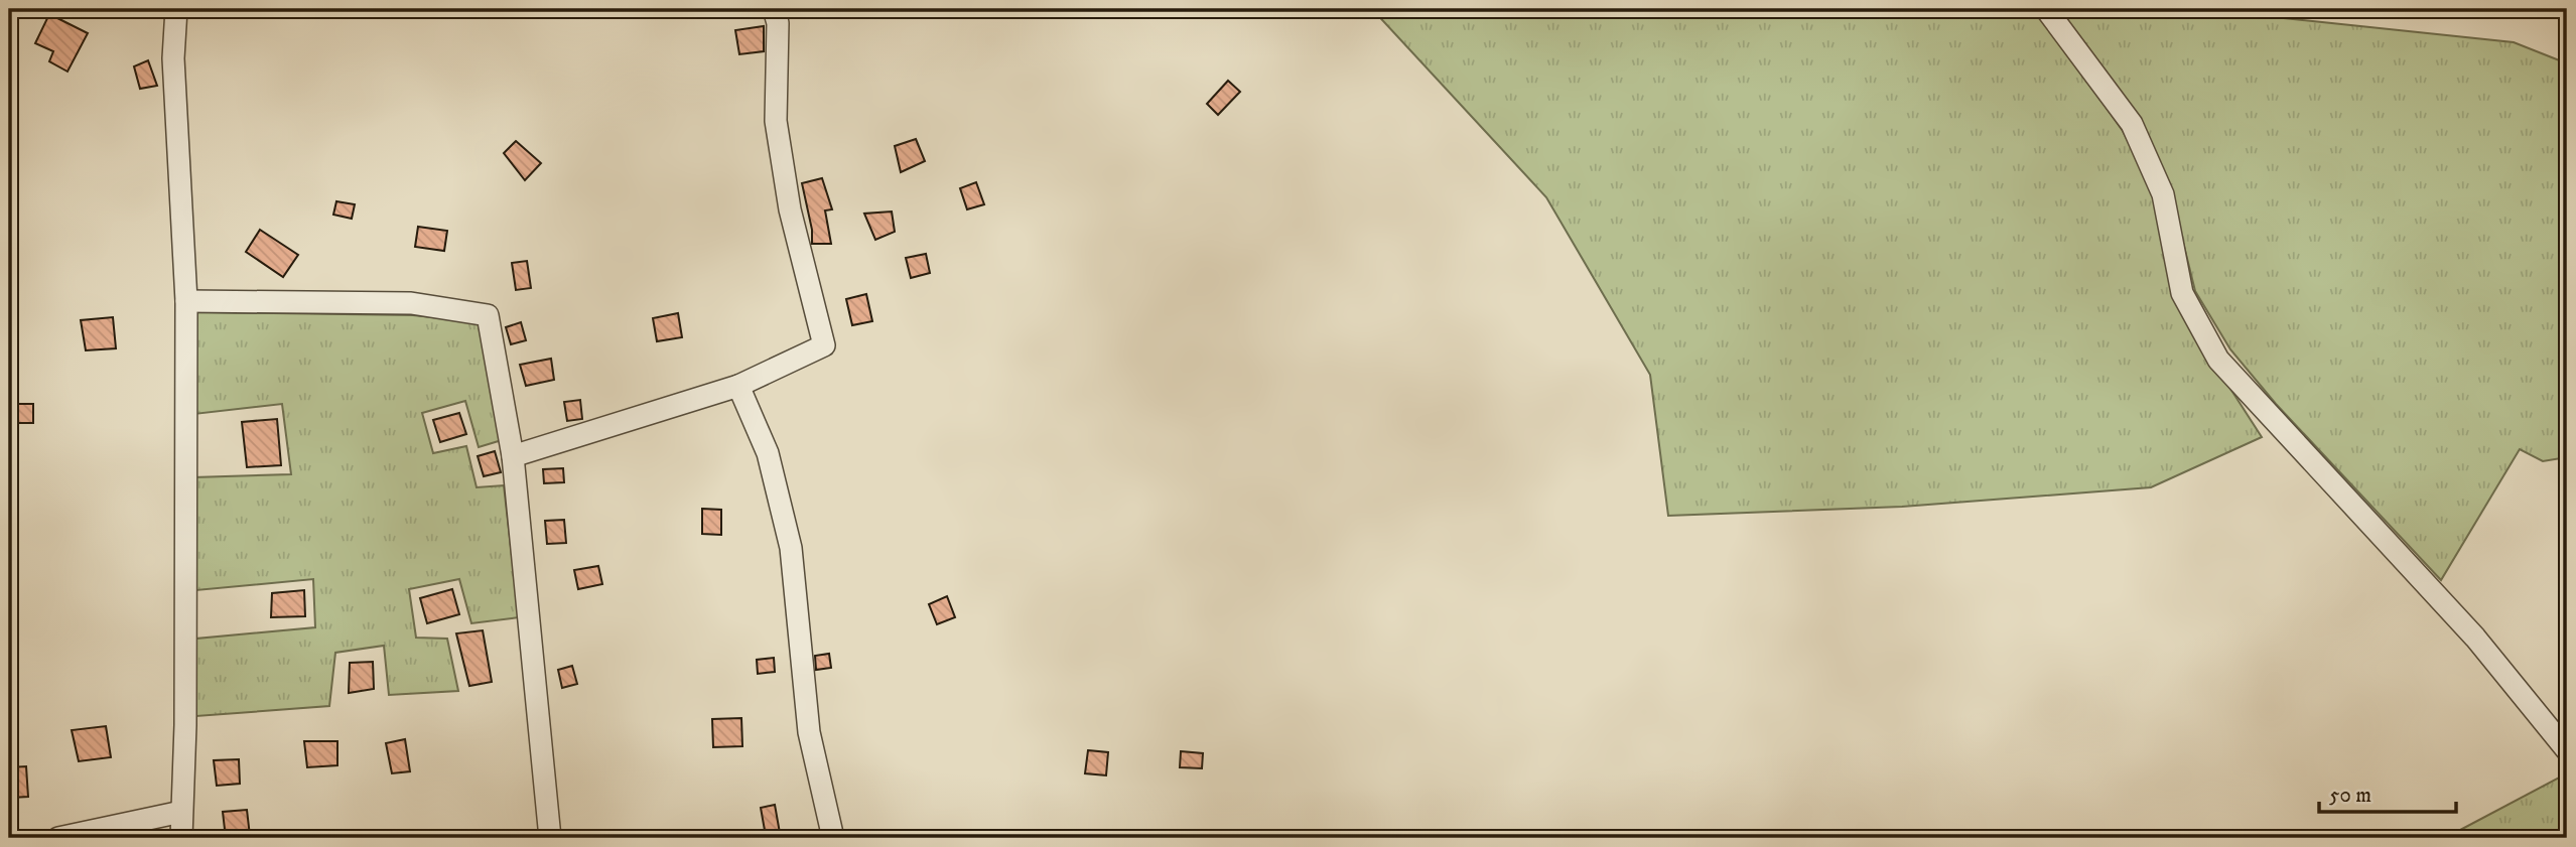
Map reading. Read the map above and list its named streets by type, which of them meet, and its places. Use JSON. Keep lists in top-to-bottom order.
{
  "scale_bar": "50 m"
}
